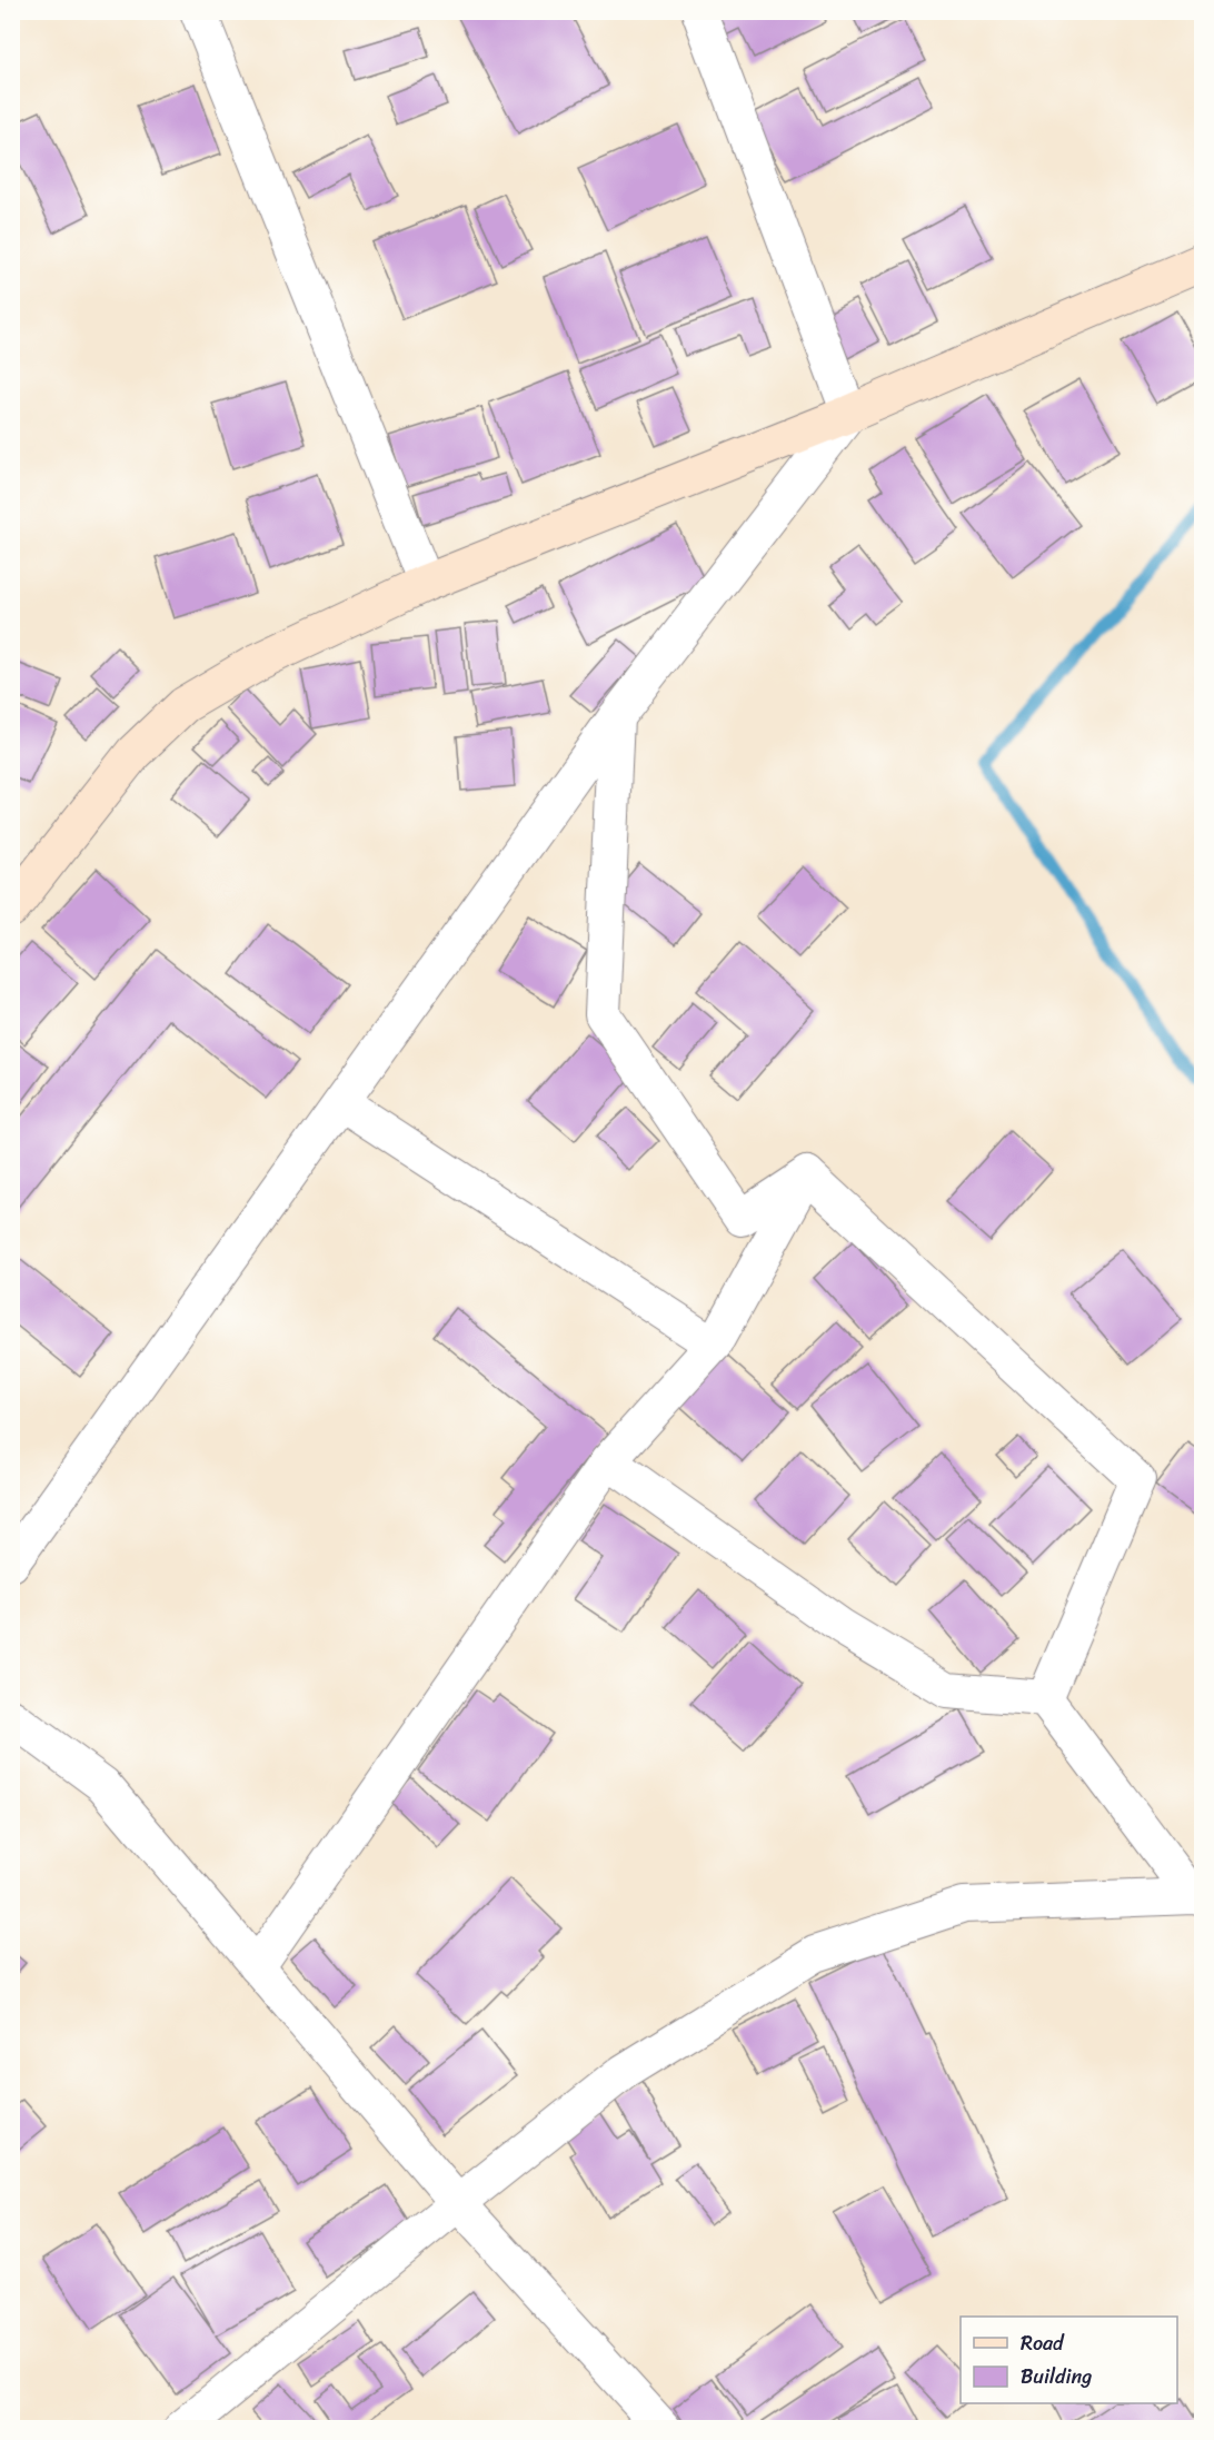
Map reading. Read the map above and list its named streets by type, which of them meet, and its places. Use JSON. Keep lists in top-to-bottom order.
{
  "legend": ["Road", "Building"]
}
